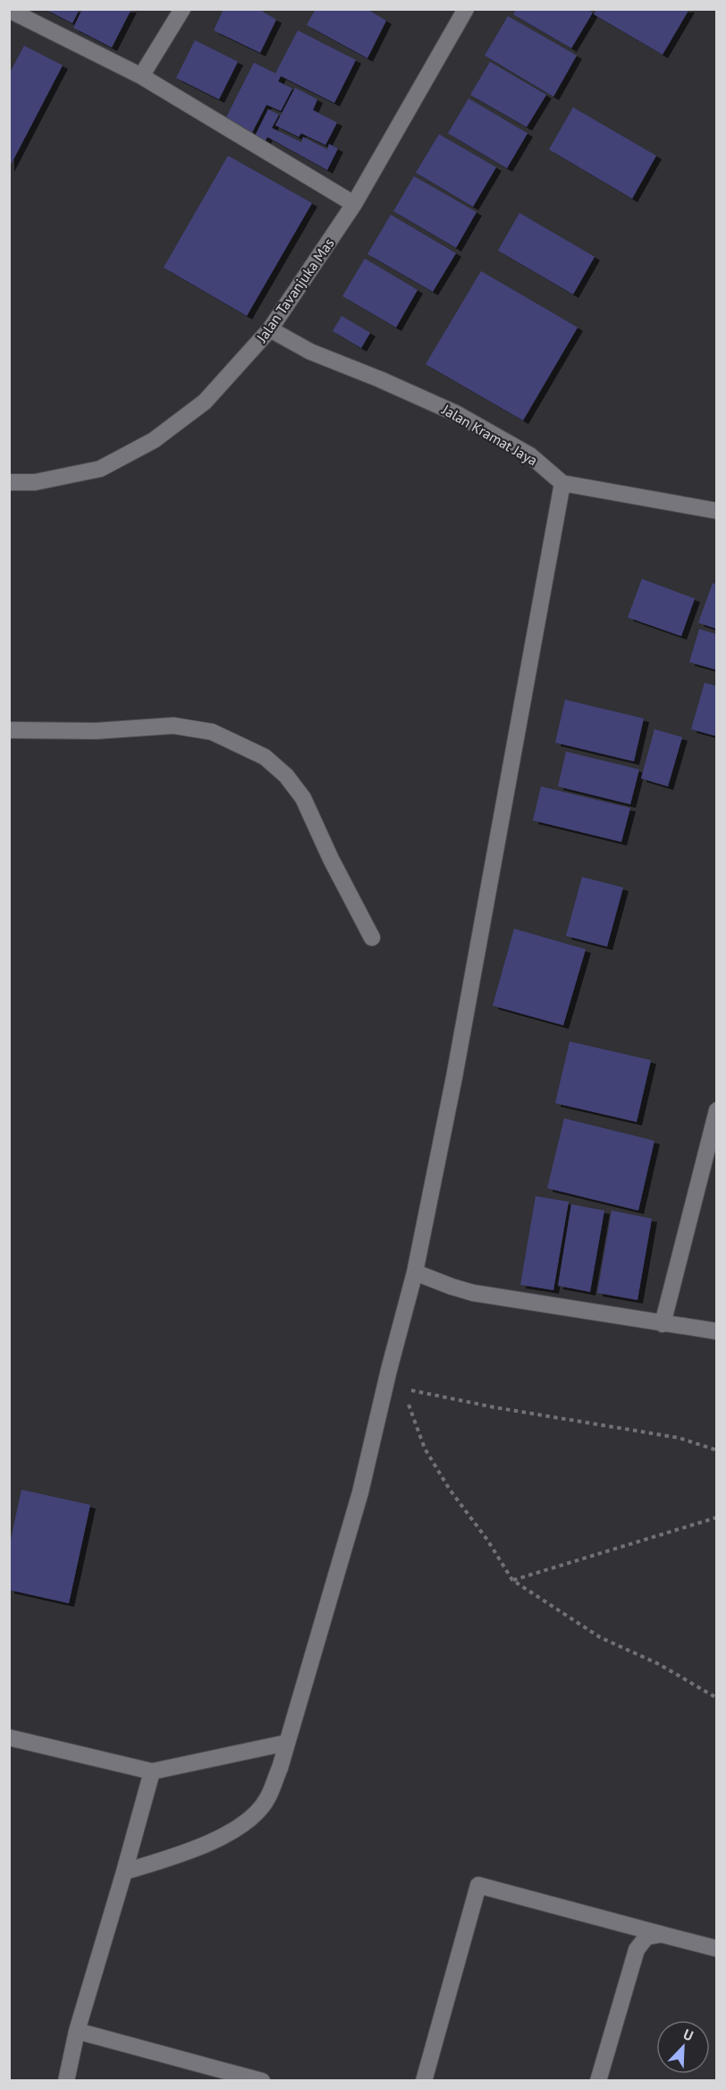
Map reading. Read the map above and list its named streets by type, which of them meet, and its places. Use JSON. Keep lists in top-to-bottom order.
{
  "streets": {
    "street": ["Jalan Tavanjuka Mas", "Jalan Kramat Jaya"]
  },
  "crossings": [
    ["Jalan Tavanjuka Mas", "Jalan Kramat Jaya"]
  ],
  "north": "top right"
}
